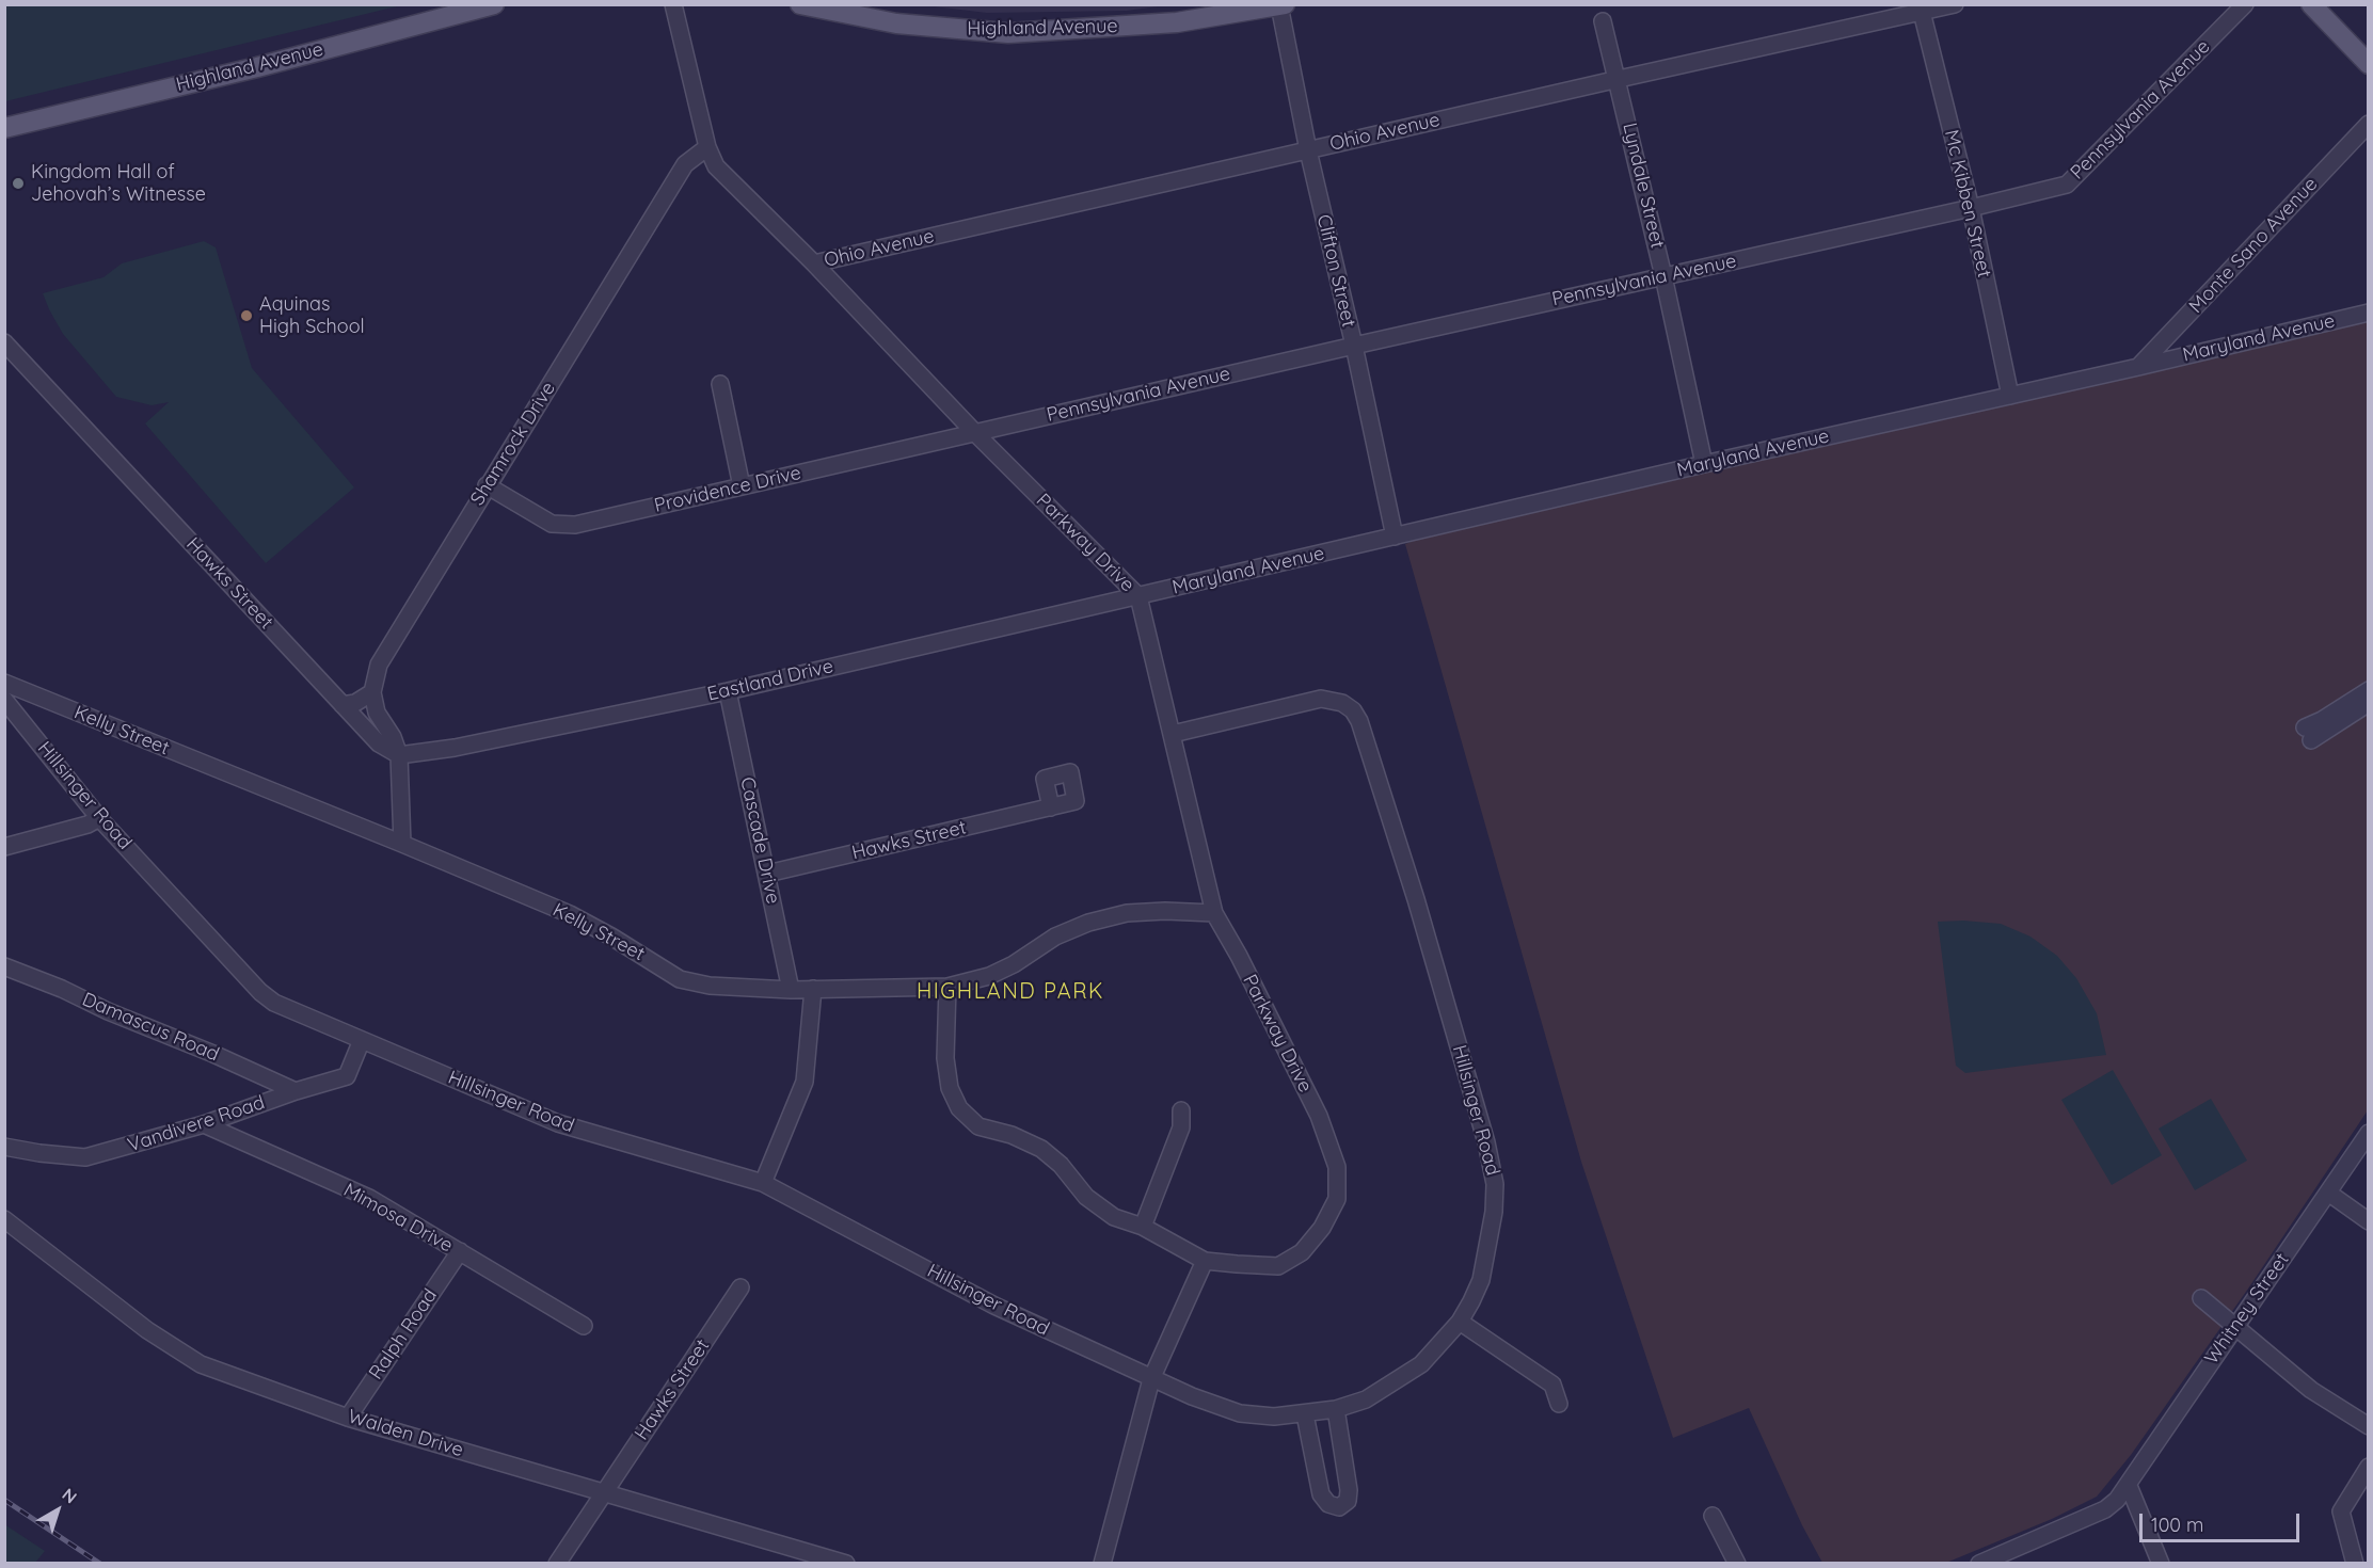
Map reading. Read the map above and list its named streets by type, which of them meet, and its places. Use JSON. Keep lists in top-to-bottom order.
{
  "streets": {
    "main road": ["Highland Avenue"],
    "street": [
      "Pennsylvania Avenue",
      "Ohio Avenue",
      "Lyndale Street",
      "Mc Kibben Street",
      "Monte Sano Avenue",
      "Clifton Street",
      "Maryland Avenue",
      "Shamrock Drive",
      "Providence Drive",
      "Parkway Drive",
      "Hawks Street",
      "Eastland Drive",
      "Kelly Street",
      "Hillsinger Road",
      "Cascade Drive",
      "Damascus Road",
      "Vandivere Road",
      "Mimosa Drive",
      "Whitney Street",
      "Ralph Road",
      "Walden Drive"
    ]
  },
  "crossings": [
    ["Highland Avenue", "Clifton Street"],
    ["Pennsylvania Avenue", "Lyndale Street"],
    ["Pennsylvania Avenue", "Mc Kibben Street"],
    ["Pennsylvania Avenue", "Clifton Street"],
    ["Pennsylvania Avenue", "Providence Drive"],
    ["Pennsylvania Avenue", "Parkway Drive"],
    ["Ohio Avenue", "Lyndale Street"],
    ["Ohio Avenue", "Mc Kibben Street"],
    ["Ohio Avenue", "Clifton Street"],
    ["Ohio Avenue", "Parkway Drive"],
    ["Lyndale Street", "Maryland Avenue"],
    ["Mc Kibben Street", "Maryland Avenue"],
    ["Monte Sano Avenue", "Maryland Avenue"],
    ["Clifton Street", "Maryland Avenue"],
    ["Maryland Avenue", "Parkway Drive"],
    ["Maryland Avenue", "Eastland Drive"],
    ["Shamrock Drive", "Providence Drive"],
    ["Shamrock Drive", "Parkway Drive"],
    ["Providence Drive", "Parkway Drive"],
    ["Parkway Drive", "Eastland Drive"],
    ["Parkway Drive", "Kelly Street"],
    ["Parkway Drive", "Hillsinger Road"],
    ["Hawks Street", "Eastland Drive"],
    ["Hawks Street", "Cascade Drive"],
    ["Hawks Street", "Walden Drive"],
    ["Eastland Drive", "Cascade Drive"],
    ["Kelly Street", "Cascade Drive"],
    ["Hillsinger Road", "Vandivere Road"],
    ["Damascus Road", "Vandivere Road"],
    ["Vandivere Road", "Mimosa Drive"],
    ["Mimosa Drive", "Ralph Road"],
    ["Ralph Road", "Walden Drive"]
  ],
  "districts": ["HIGHLAND PARK"],
  "places": ["Kingdom Hall of Jehovah’s Witnesse", "Aquinas High School"],
  "scale_bar": "100 m",
  "north": "top right"
}
